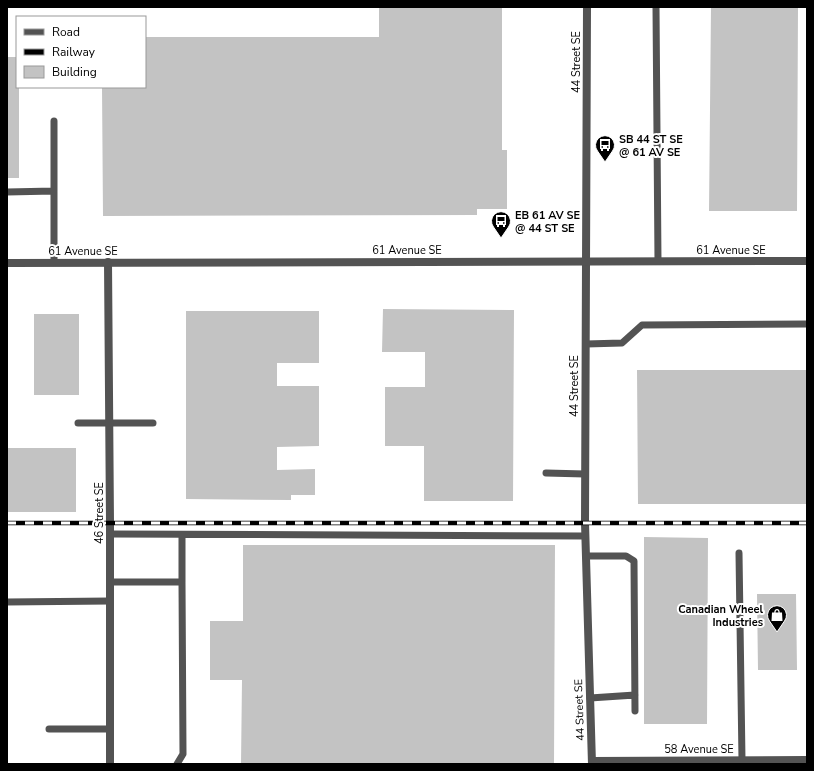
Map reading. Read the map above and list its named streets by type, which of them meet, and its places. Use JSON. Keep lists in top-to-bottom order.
{
  "streets": {
    "street": [
      "44 Street SE",
      "61 Avenue SE",
      "46 Street SE",
      "58 Avenue SE"
    ]
  },
  "crossings": [
    ["44 Street SE", "61 Avenue SE"],
    ["44 Street SE", "58 Avenue SE"],
    ["61 Avenue SE", "46 Street SE"]
  ],
  "places": {
    "bus stop": ["SB 44 ST SE @ 61 AV SE", "EB 61 AV SE @ 44 ST SE"],
    "shop": ["Canadian Wheel Industries"]
  },
  "legend": ["Road", "Railway", "Building"]
}
